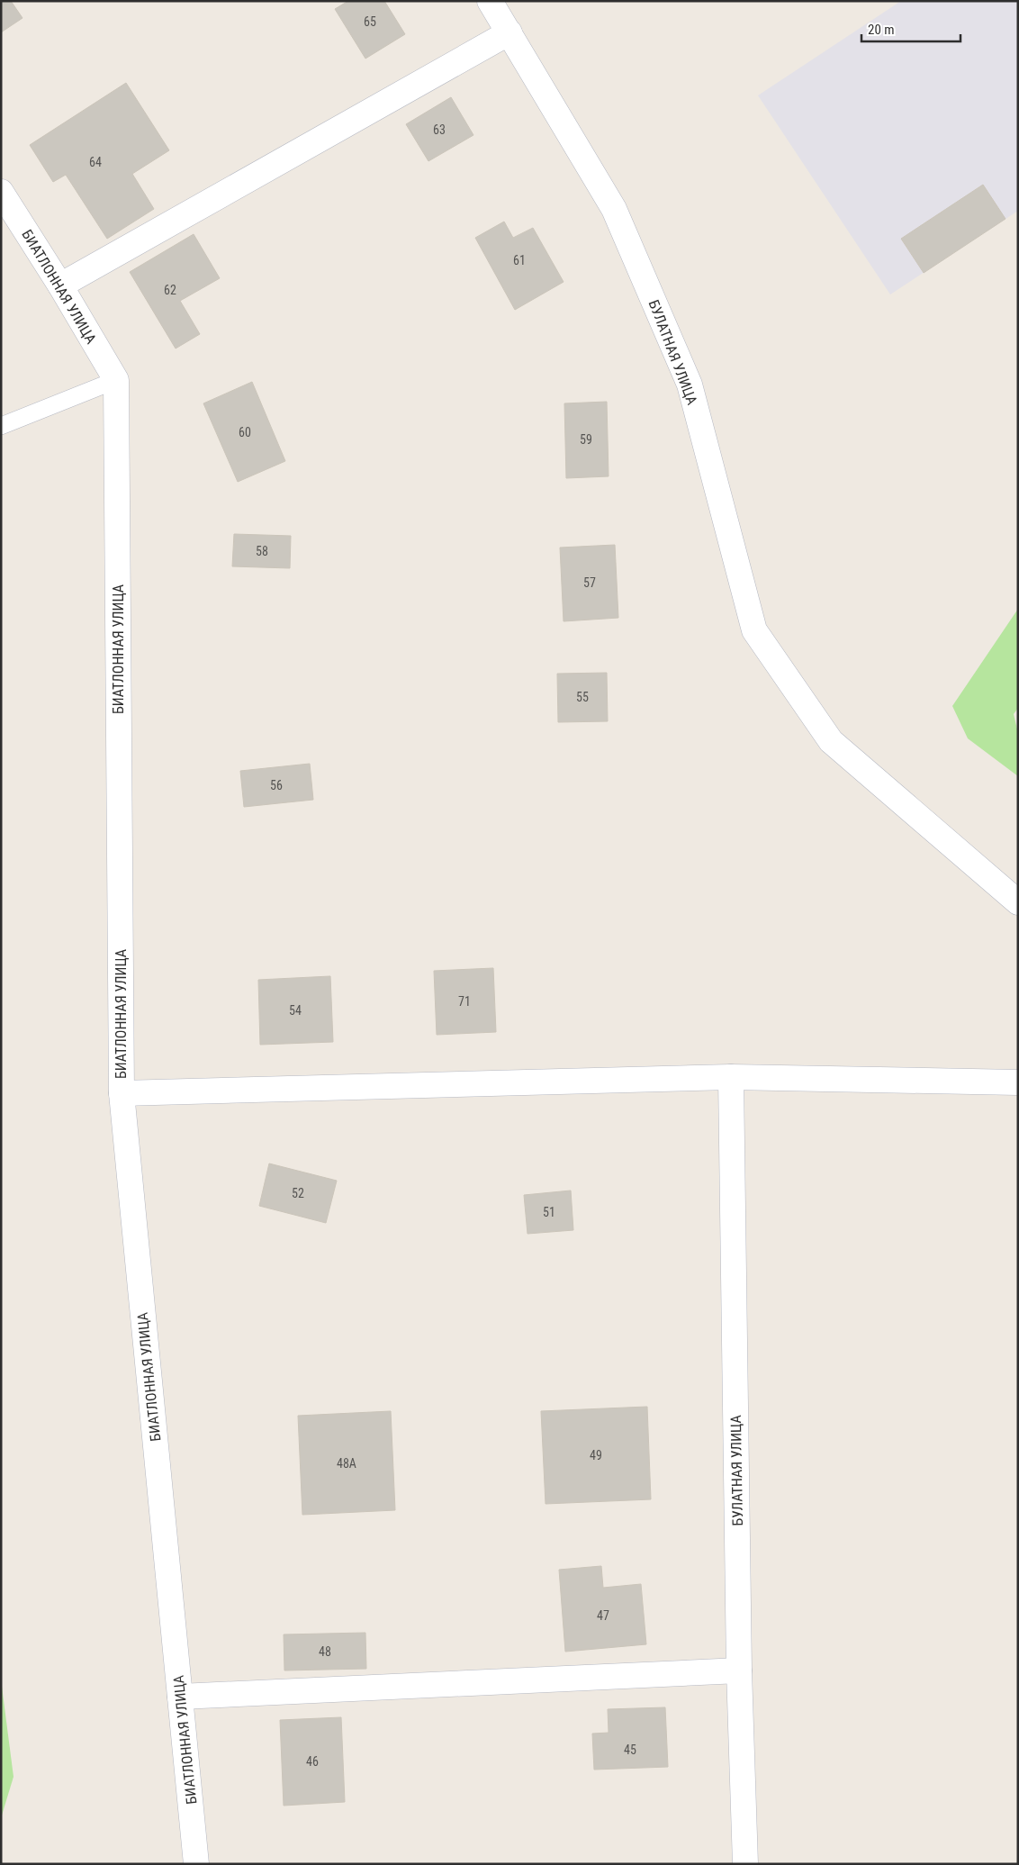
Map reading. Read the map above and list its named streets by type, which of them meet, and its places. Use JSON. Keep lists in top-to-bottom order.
{
  "streets": {
    "street": ["БИАТЛОННАЯ УЛИЦА", "БУЛАТНАЯ УЛИЦА"]
  },
  "house_numbers": [
    "65",
    "63",
    "64",
    "61",
    "62",
    "60",
    "59",
    "58",
    "57",
    "55",
    "56",
    "71",
    "54",
    "52",
    "51",
    "49",
    "48А",
    "47",
    "48",
    "45",
    "46"
  ],
  "scale_bar": "20 m"
}
